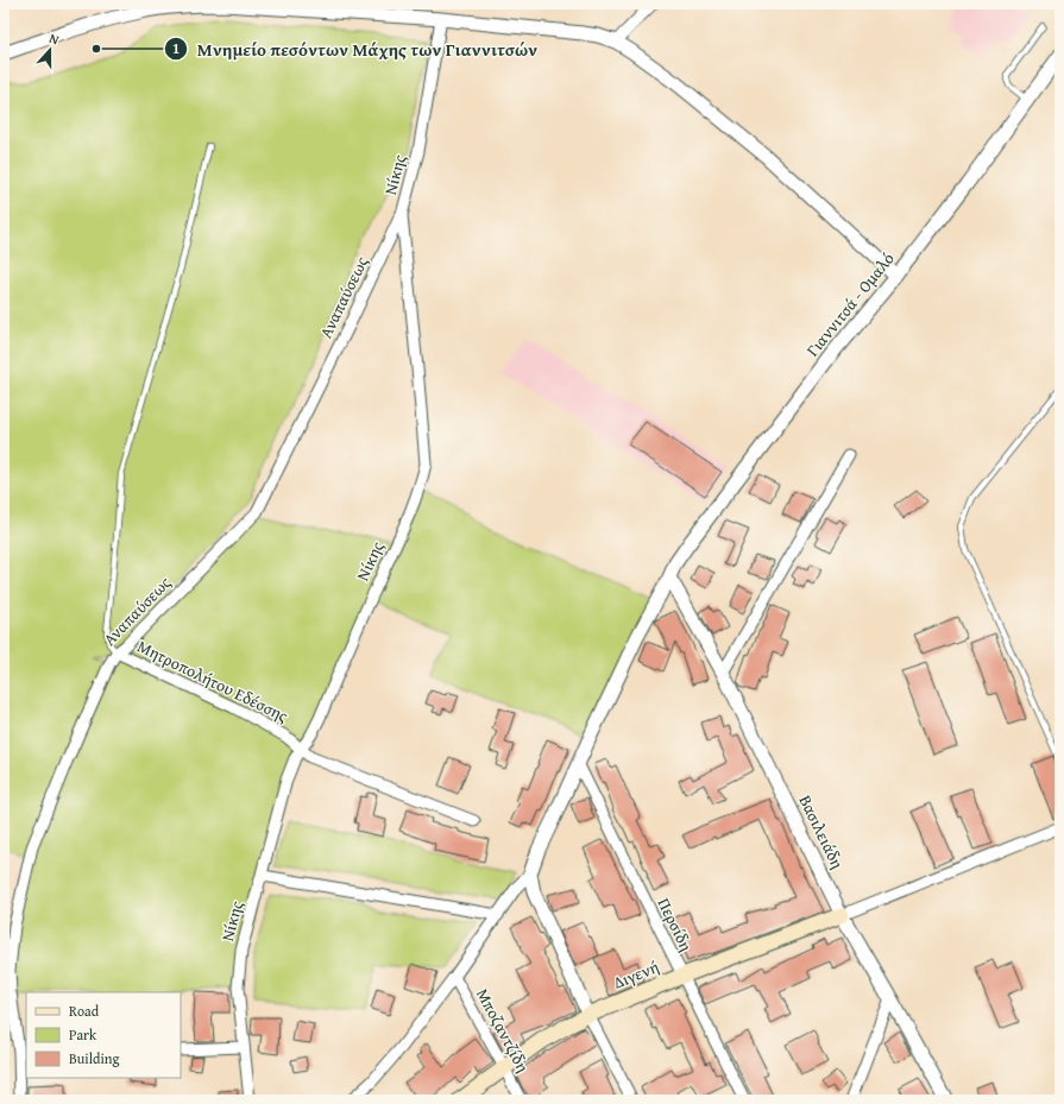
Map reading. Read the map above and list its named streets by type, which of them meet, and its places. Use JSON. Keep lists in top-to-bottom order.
{
  "streets": {
    "main road": ["Διγενή"],
    "street": [
      "Νίκης",
      "Αναπαύσεως",
      "Γιαννιτσά - Ομαλό",
      "Μητροπολήτου Εδέσσης",
      "Βασιλειάδη",
      "Περσίδη",
      "Μποζαντζίδη"
    ]
  },
  "crossings": [
    ["Νίκης", "Αναπαύσεως"],
    ["Νίκης", "Μητροπολήτου Εδέσσης"],
    ["Αναπαύσεως", "Μητροπολήτου Εδέσσης"],
    ["Γιαννιτσά - Ομαλό", "Βασιλειάδη"],
    ["Γιαννιτσά - Ομαλό", "Περσίδη"],
    ["Βασιλειάδη", "Διγενή"],
    ["Περσίδη", "Διγενή"],
    ["Διγενή", "Μποζαντζίδη"]
  ],
  "places": ["Μνημείο πεσόντων Μάχης των Γιαννιτσών"],
  "legend": ["Road", "Park", "Building"],
  "north": "top"
}
